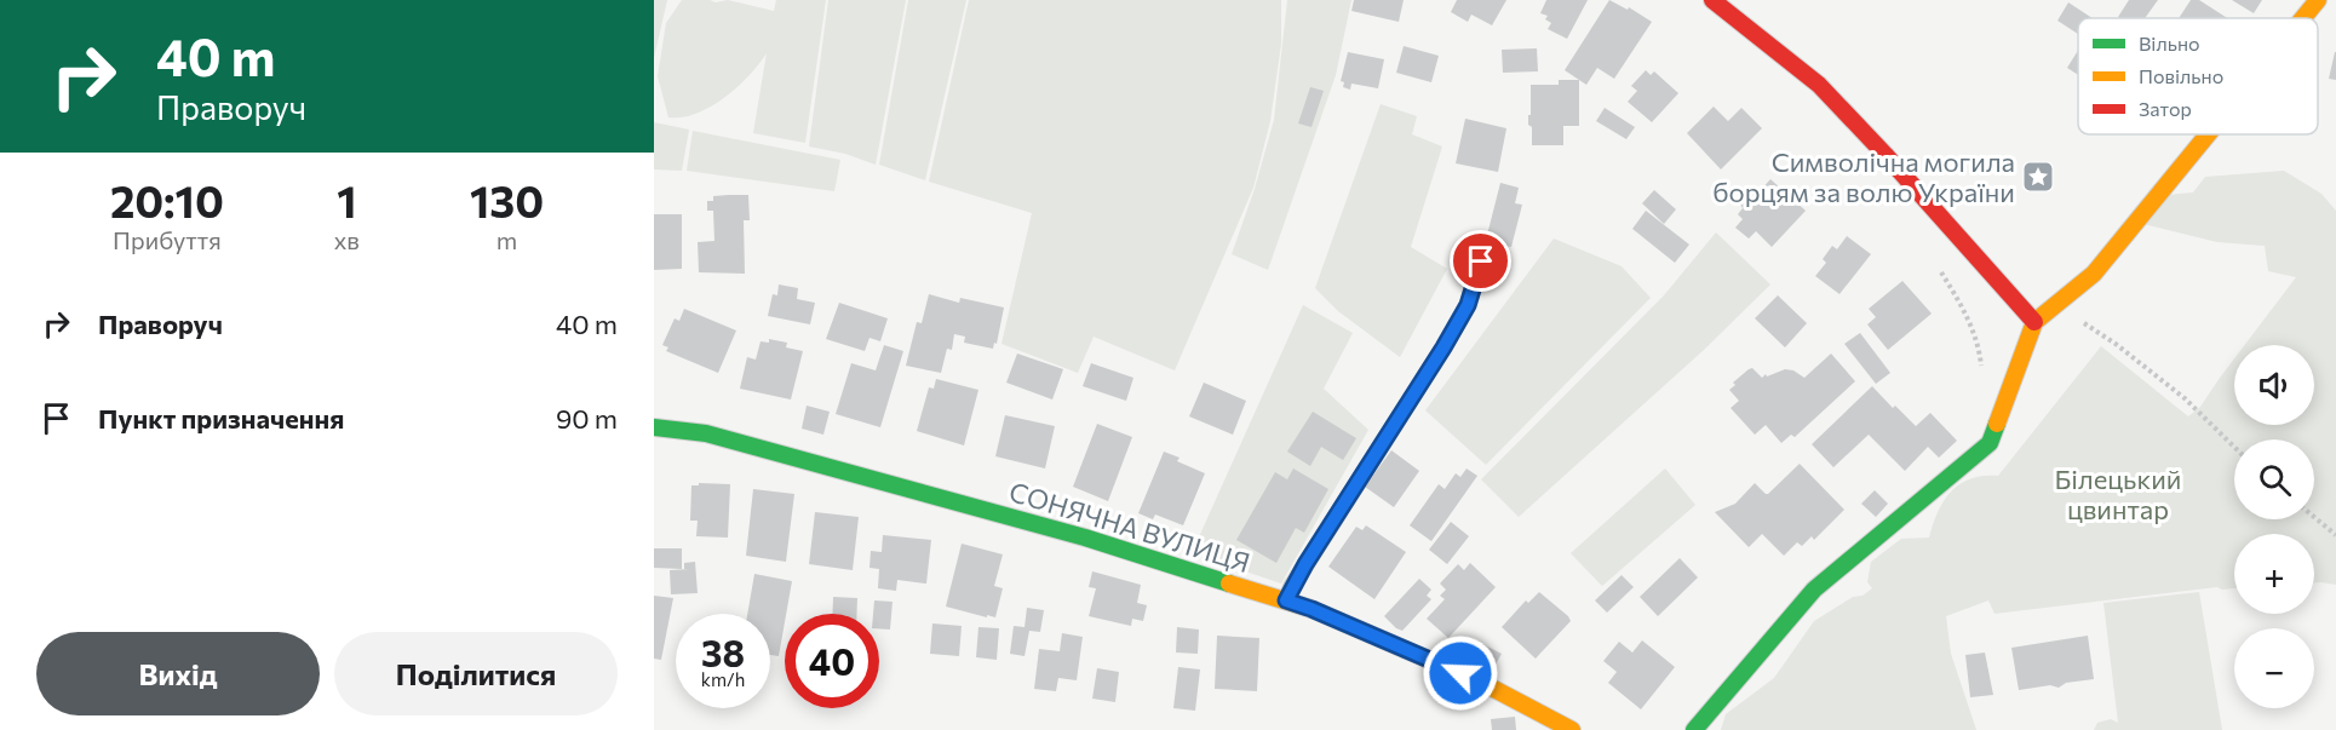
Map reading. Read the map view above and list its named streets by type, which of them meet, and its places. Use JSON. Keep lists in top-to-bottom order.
{
  "streets": {
    "street": ["СОНЯЧНА ВУЛИЦЯ"]
  },
  "parks": ["Білецький цвинтар"],
  "places": {
    "place": ["Символічна могила борцям за волю України"]
  },
  "legend": ["Вільно", "Повільно", "Затор"],
  "page": {
    "turn": ["40 m", "Праворуч"],
    "eta": [
      "20:10",
      "Прибуття",
      "1",
      "хв",
      "130",
      "m"
    ],
    "list": [
      {
        "name": "Праворуч",
        "value": "40 m"
      },
      {
        "name": "Пункт призначення",
        "value": "90 m"
      }
    ],
    "map_buttons": ["+", "−"],
    "speed": "38 km/h",
    "limit": "40",
    "buttons": ["Вихід", "Поділитися"]
  }
}
